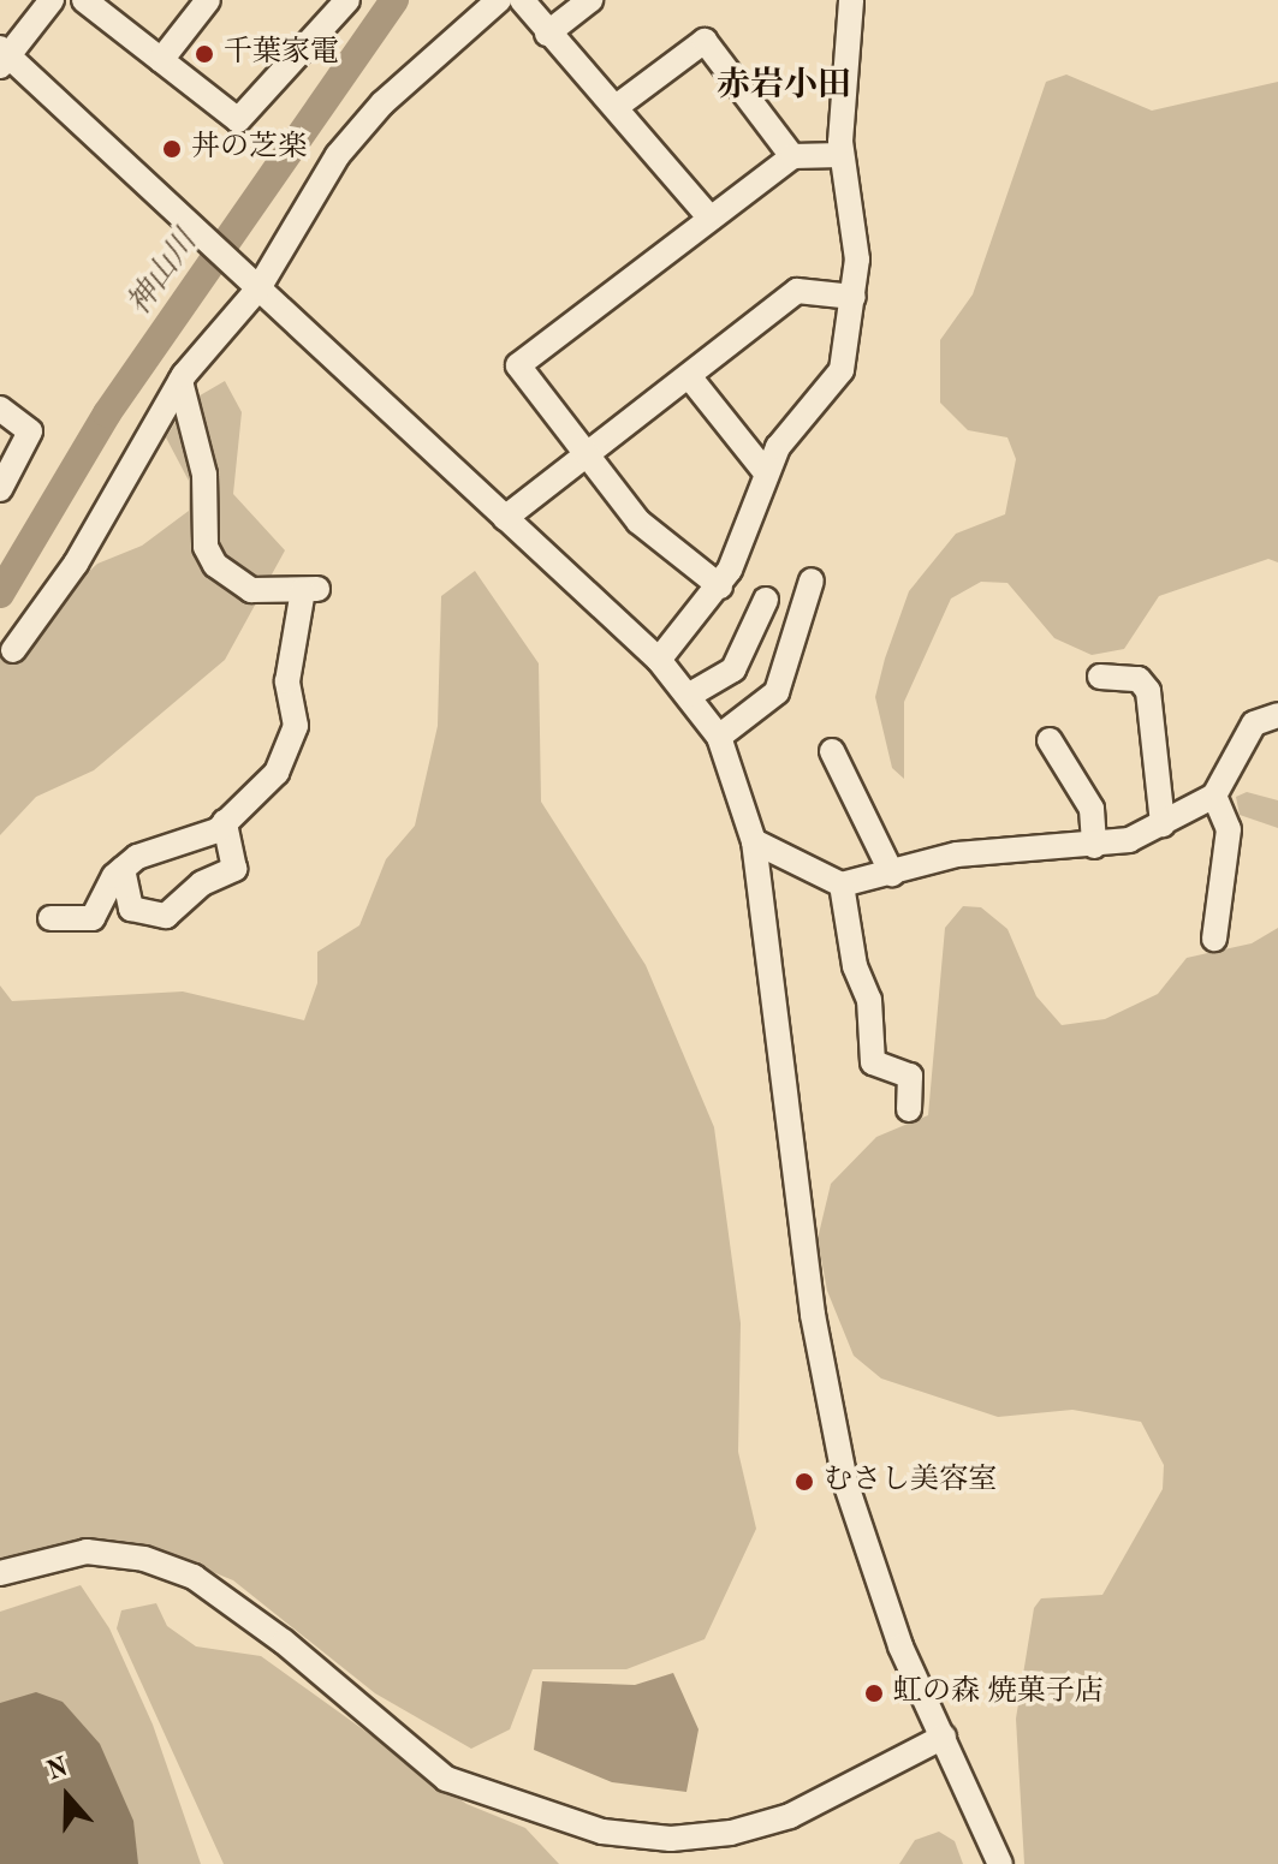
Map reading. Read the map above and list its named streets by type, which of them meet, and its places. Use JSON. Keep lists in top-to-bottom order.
{
  "districts": ["赤岩小田"],
  "water": ["神山川"],
  "places": [
    "千葉家電",
    "丼の芝楽",
    "むさし美容室",
    "虹の森 焼菓子店"
  ],
  "north": "top"
}
